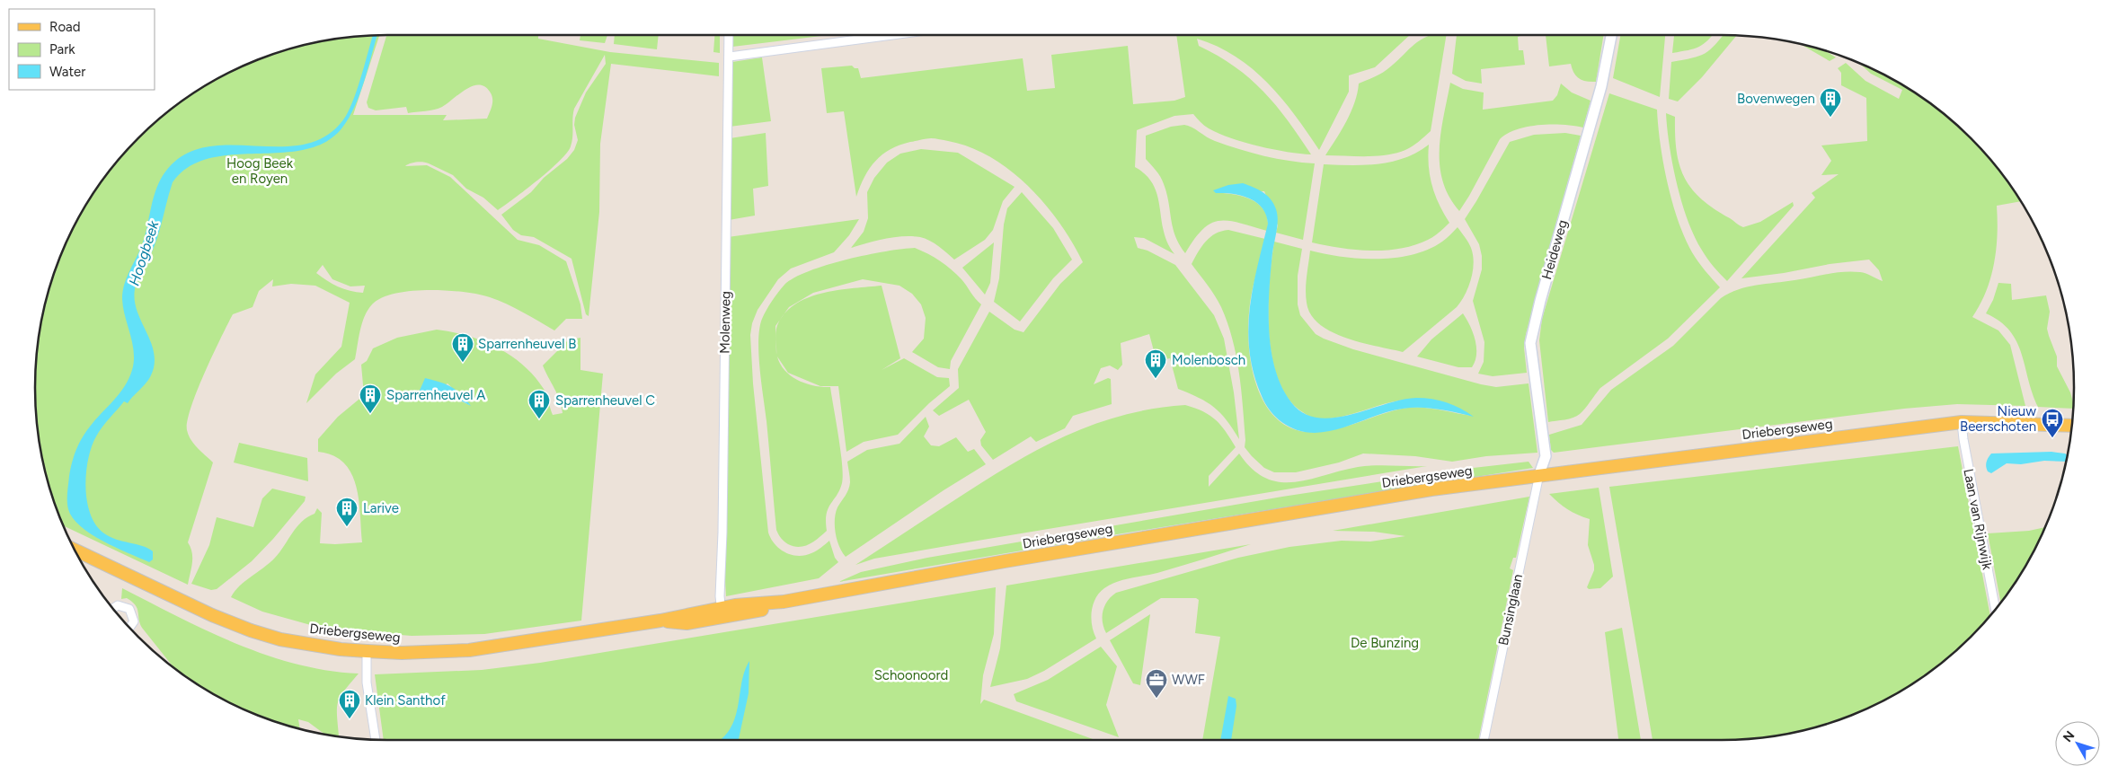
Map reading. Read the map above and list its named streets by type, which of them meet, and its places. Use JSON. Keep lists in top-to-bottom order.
{
  "streets": {
    "main road": ["Driebergseweg"],
    "street": [
      "Heideweg",
      "Molenweg",
      "Laan van Rijnwijk",
      "Bunsinglaan"
    ]
  },
  "crossings": [
    ["Heideweg", "Driebergseweg"],
    ["Heideweg", "Bunsinglaan"],
    ["Molenweg", "Driebergseweg"],
    ["Driebergseweg", "Laan van Rijnwijk"],
    ["Driebergseweg", "Bunsinglaan"]
  ],
  "water": ["Hoogbeek"],
  "parks": ["Hoog Beek en Royen", "De Bunzing", "Schoonoord"],
  "places": {
    "building": [
      "Bovenwegen",
      "Sparrenheuvel B",
      "Molenbosch",
      "Sparrenheuvel A",
      "Sparrenheuvel C",
      "Larive",
      "Klein Santhof"
    ],
    "bus stop": ["Nieuw Beerschoten"],
    "office": ["WWF"]
  },
  "legend": ["Road", "Park", "Water"],
  "north": "top left"
}
